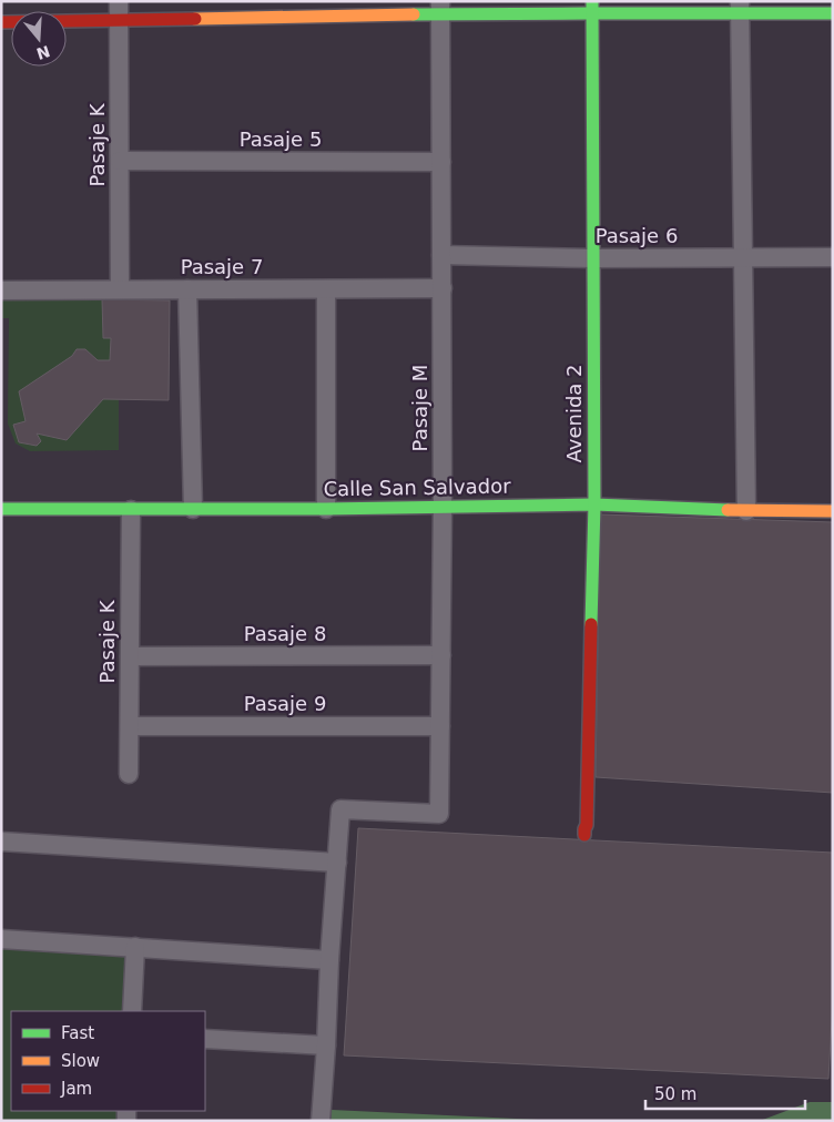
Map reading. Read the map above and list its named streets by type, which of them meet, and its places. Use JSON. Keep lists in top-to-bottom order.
{
  "streets": {
    "street": [
      "Pasaje 5",
      "Pasaje K",
      "Pasaje 6",
      "Pasaje 7",
      "Pasaje M",
      "Avenida 2",
      "Calle San Salvador",
      "Pasaje 8",
      "Pasaje 9"
    ]
  },
  "crossings": [
    ["Pasaje 5", "Pasaje K"],
    ["Pasaje 5", "Pasaje M"],
    ["Pasaje K", "Pasaje 7"],
    ["Pasaje K", "Calle San Salvador"],
    ["Pasaje K", "Pasaje 8"],
    ["Pasaje K", "Pasaje 9"],
    ["Pasaje 6", "Pasaje M"],
    ["Pasaje 6", "Avenida 2"],
    ["Pasaje 7", "Pasaje M"],
    ["Pasaje M", "Calle San Salvador"],
    ["Pasaje M", "Pasaje 8"],
    ["Pasaje M", "Pasaje 9"],
    ["Avenida 2", "Calle San Salvador"]
  ],
  "legend": ["Fast", "Slow", "Jam"],
  "scale_bar": "50 m",
  "north": "bottom"
}
